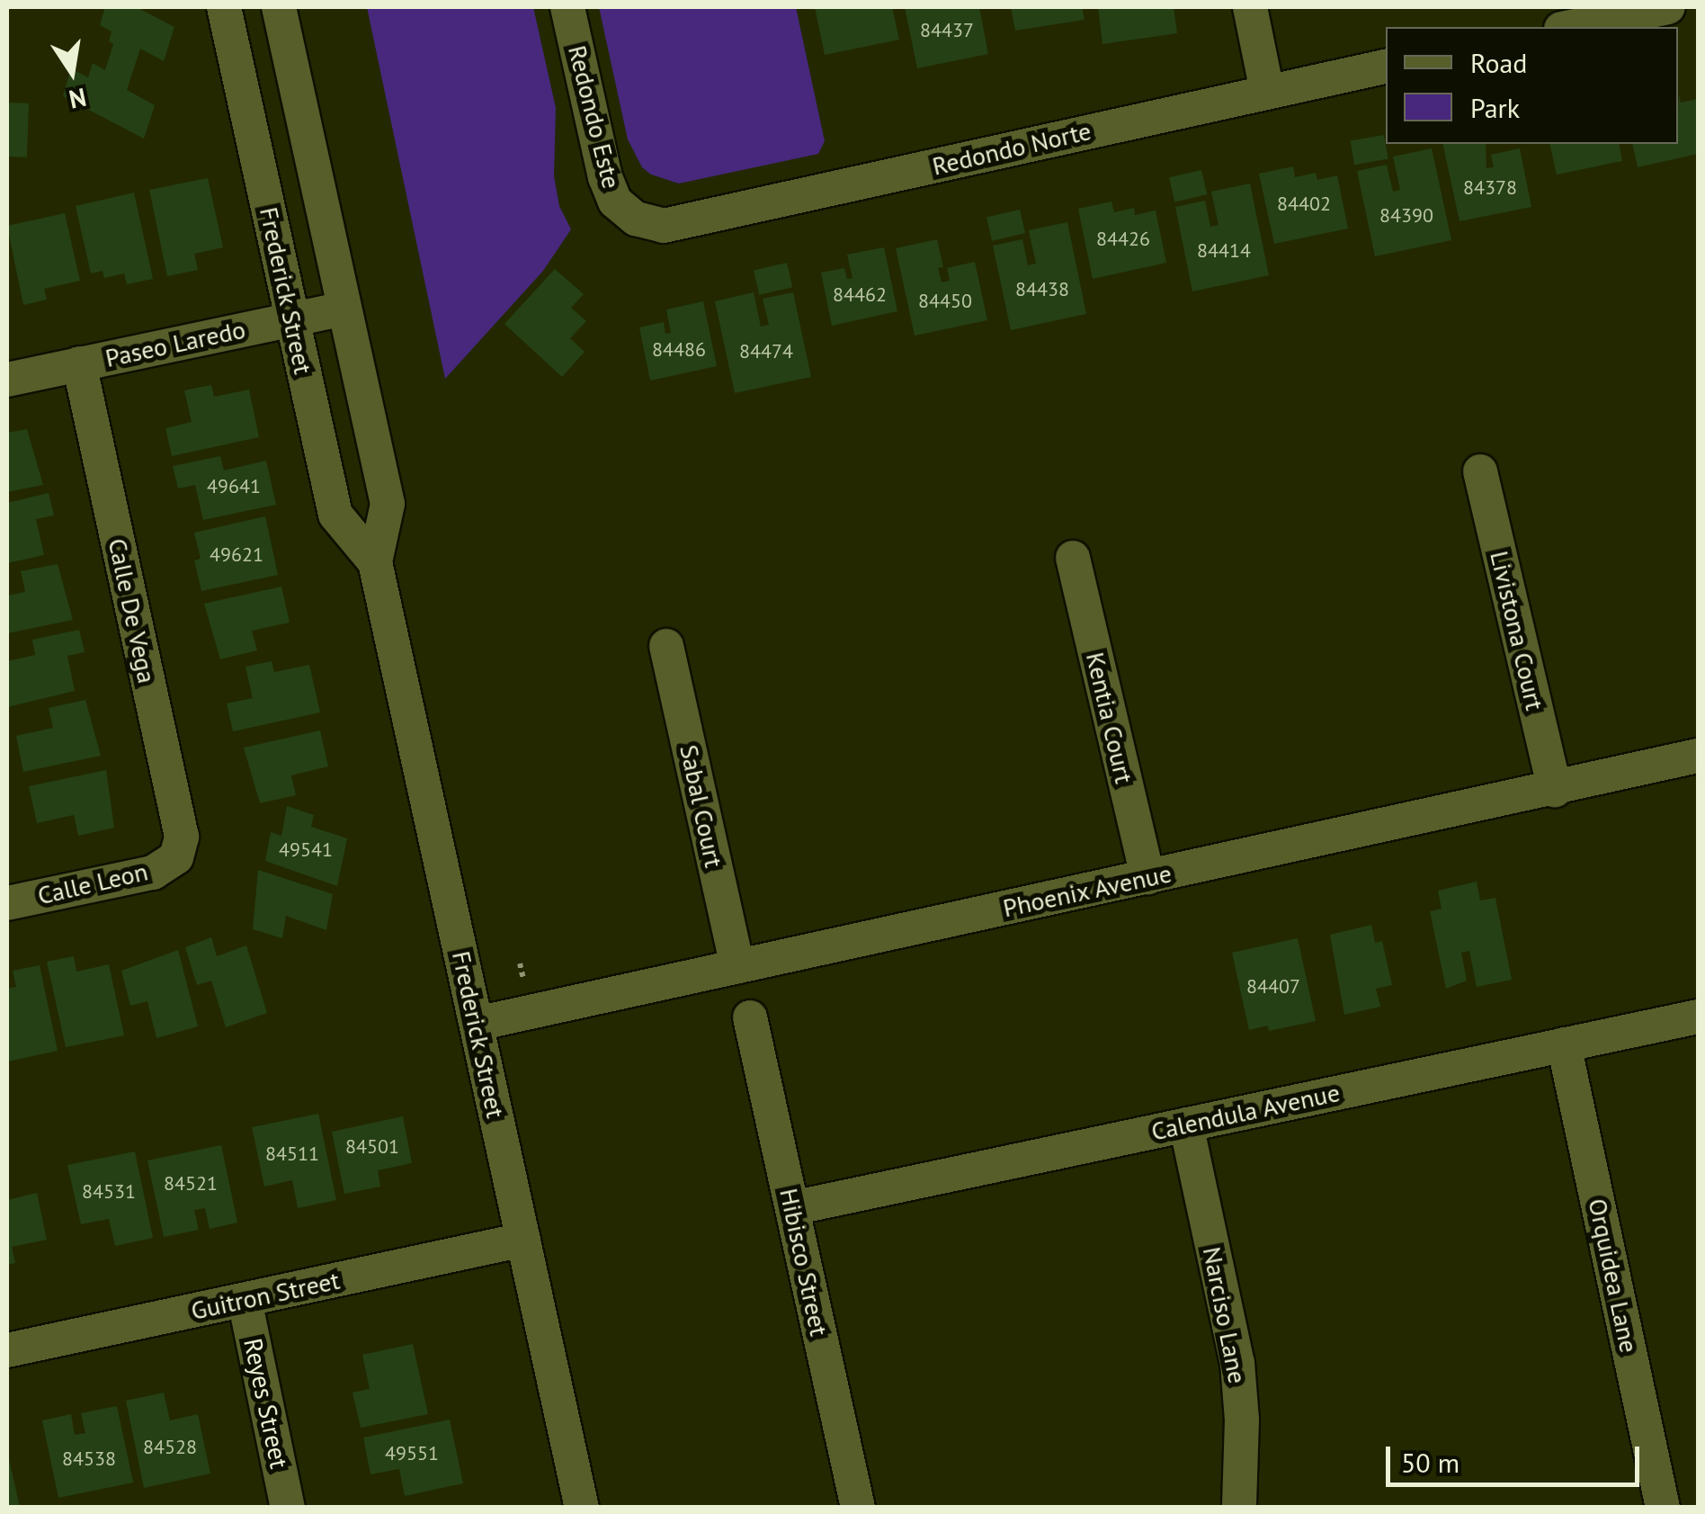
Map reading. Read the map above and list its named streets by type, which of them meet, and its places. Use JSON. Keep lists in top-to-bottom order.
{
  "streets": {
    "street": [
      "Redondo Este",
      "Redondo Norte",
      "Frederick Street",
      "Paseo Laredo",
      "Calle De Vega",
      "Livistona Court",
      "Kentia Court",
      "Sabal Court",
      "Calle Leon",
      "Phoenix Avenue",
      "Calendula Avenue",
      "Hibisco Street",
      "Orquidea Lane",
      "Guitron Street",
      "Narciso Lane",
      "Reyes Street"
    ]
  },
  "crossings": [
    ["Redondo Este", "Redondo Norte"],
    ["Frederick Street", "Paseo Laredo"],
    ["Frederick Street", "Phoenix Avenue"],
    ["Frederick Street", "Guitron Street"],
    ["Paseo Laredo", "Calle De Vega"],
    ["Calle De Vega", "Calle Leon"],
    ["Livistona Court", "Phoenix Avenue"],
    ["Kentia Court", "Phoenix Avenue"],
    ["Sabal Court", "Phoenix Avenue"],
    ["Calendula Avenue", "Hibisco Street"],
    ["Calendula Avenue", "Orquidea Lane"],
    ["Calendula Avenue", "Narciso Lane"],
    ["Guitron Street", "Reyes Street"]
  ],
  "house_numbers": [
    "84437",
    "84378",
    "84402",
    "84390",
    "84426",
    "84414",
    "84438",
    "84462",
    "84450",
    "84486",
    "84474",
    "49641",
    "49621",
    "49541",
    "84407",
    "84501",
    "84511",
    "84521",
    "84531",
    "84528",
    "49551",
    "84538"
  ],
  "legend": ["Road", "Park"],
  "scale_bar": "50 m",
  "north": "bottom"
}
